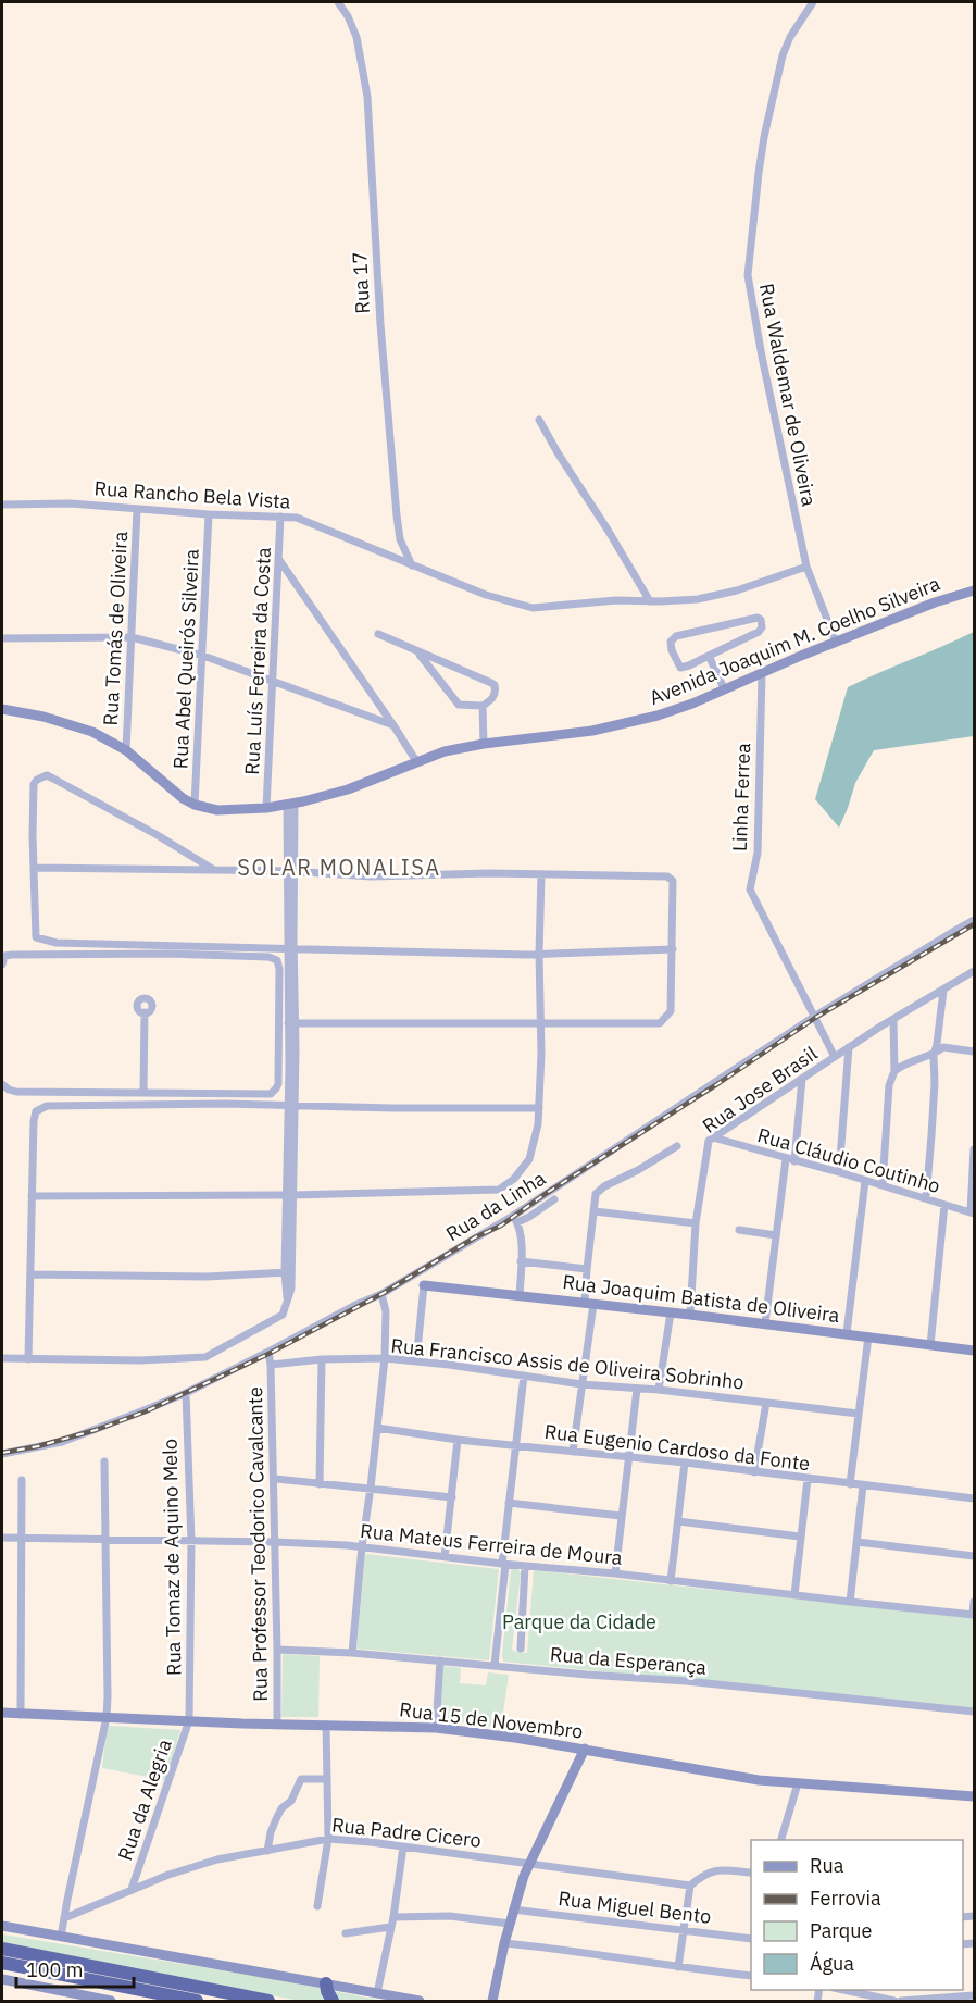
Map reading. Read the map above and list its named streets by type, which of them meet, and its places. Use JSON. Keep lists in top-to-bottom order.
{
  "streets": {
    "main road": ["Avenida Joaquim M. Coelho Silveira", "Rua Joaquim Batista de Oliveira", "Rua 15 de Novembro"],
    "street": [
      "Rua 17",
      "Rua Waldemar de Oliveira",
      "Rua Rancho Bela Vista",
      "Rua Tomás de Oliveira",
      "Rua Abel Queirós Silveira",
      "Rua Luís Ferreira da Costa",
      "Linha Ferrea",
      "Rua Jose Brasil",
      "Rua Cláudio Coutinho",
      "Rua da Linha",
      "Rua Francisco Assis de Oliveira Sobrinho",
      "Rua Eugenio Cardoso da Fonte",
      "Rua Professor Teodorico Cavalcante",
      "Rua Mateus Ferreira de Moura",
      "Rua Tomaz de Aquino Melo",
      "Rua da Esperança",
      "Rua da Alegria",
      "Rua Padre Cicero",
      "Rua Miguel Bento"
    ]
  },
  "crossings": [
    ["Rua 17", "Rua Rancho Bela Vista"],
    ["Rua Waldemar de Oliveira", "Rua Rancho Bela Vista"],
    ["Rua Waldemar de Oliveira", "Avenida Joaquim M. Coelho Silveira"],
    ["Rua Rancho Bela Vista", "Rua Tomás de Oliveira"],
    ["Rua Rancho Bela Vista", "Rua Abel Queirós Silveira"],
    ["Rua Rancho Bela Vista", "Rua Luís Ferreira da Costa"],
    ["Rua Tomás de Oliveira", "Avenida Joaquim M. Coelho Silveira"],
    ["Avenida Joaquim M. Coelho Silveira", "Rua Abel Queirós Silveira"],
    ["Avenida Joaquim M. Coelho Silveira", "Rua Luís Ferreira da Costa"],
    ["Avenida Joaquim M. Coelho Silveira", "Linha Ferrea"],
    ["Linha Ferrea", "Rua Jose Brasil"],
    ["Linha Ferrea", "Rua da Linha"],
    ["Rua Jose Brasil", "Rua Cláudio Coutinho"],
    ["Rua Jose Brasil", "Rua Joaquim Batista de Oliveira"],
    ["Rua da Linha", "Rua Professor Teodorico Cavalcante"],
    ["Rua da Linha", "Rua Tomaz de Aquino Melo"],
    ["Rua Francisco Assis de Oliveira Sobrinho", "Rua Professor Teodorico Cavalcante"],
    ["Rua Professor Teodorico Cavalcante", "Rua Mateus Ferreira de Moura"],
    ["Rua Professor Teodorico Cavalcante", "Rua da Esperança"],
    ["Rua Professor Teodorico Cavalcante", "Rua 15 de Novembro"],
    ["Rua Mateus Ferreira de Moura", "Rua Tomaz de Aquino Melo"],
    ["Rua Tomaz de Aquino Melo", "Rua 15 de Novembro"],
    ["Rua Tomaz de Aquino Melo", "Rua da Alegria"],
    ["Rua 15 de Novembro", "Rua da Alegria"],
    ["Rua da Alegria", "Rua Padre Cicero"]
  ],
  "districts": ["SOLAR MONALISA"],
  "parks": ["Parque da Cidade"],
  "legend": [
    "Rua",
    "Ferrovia",
    "Parque",
    "Água"
  ],
  "scale_bar": "100 m"
}
